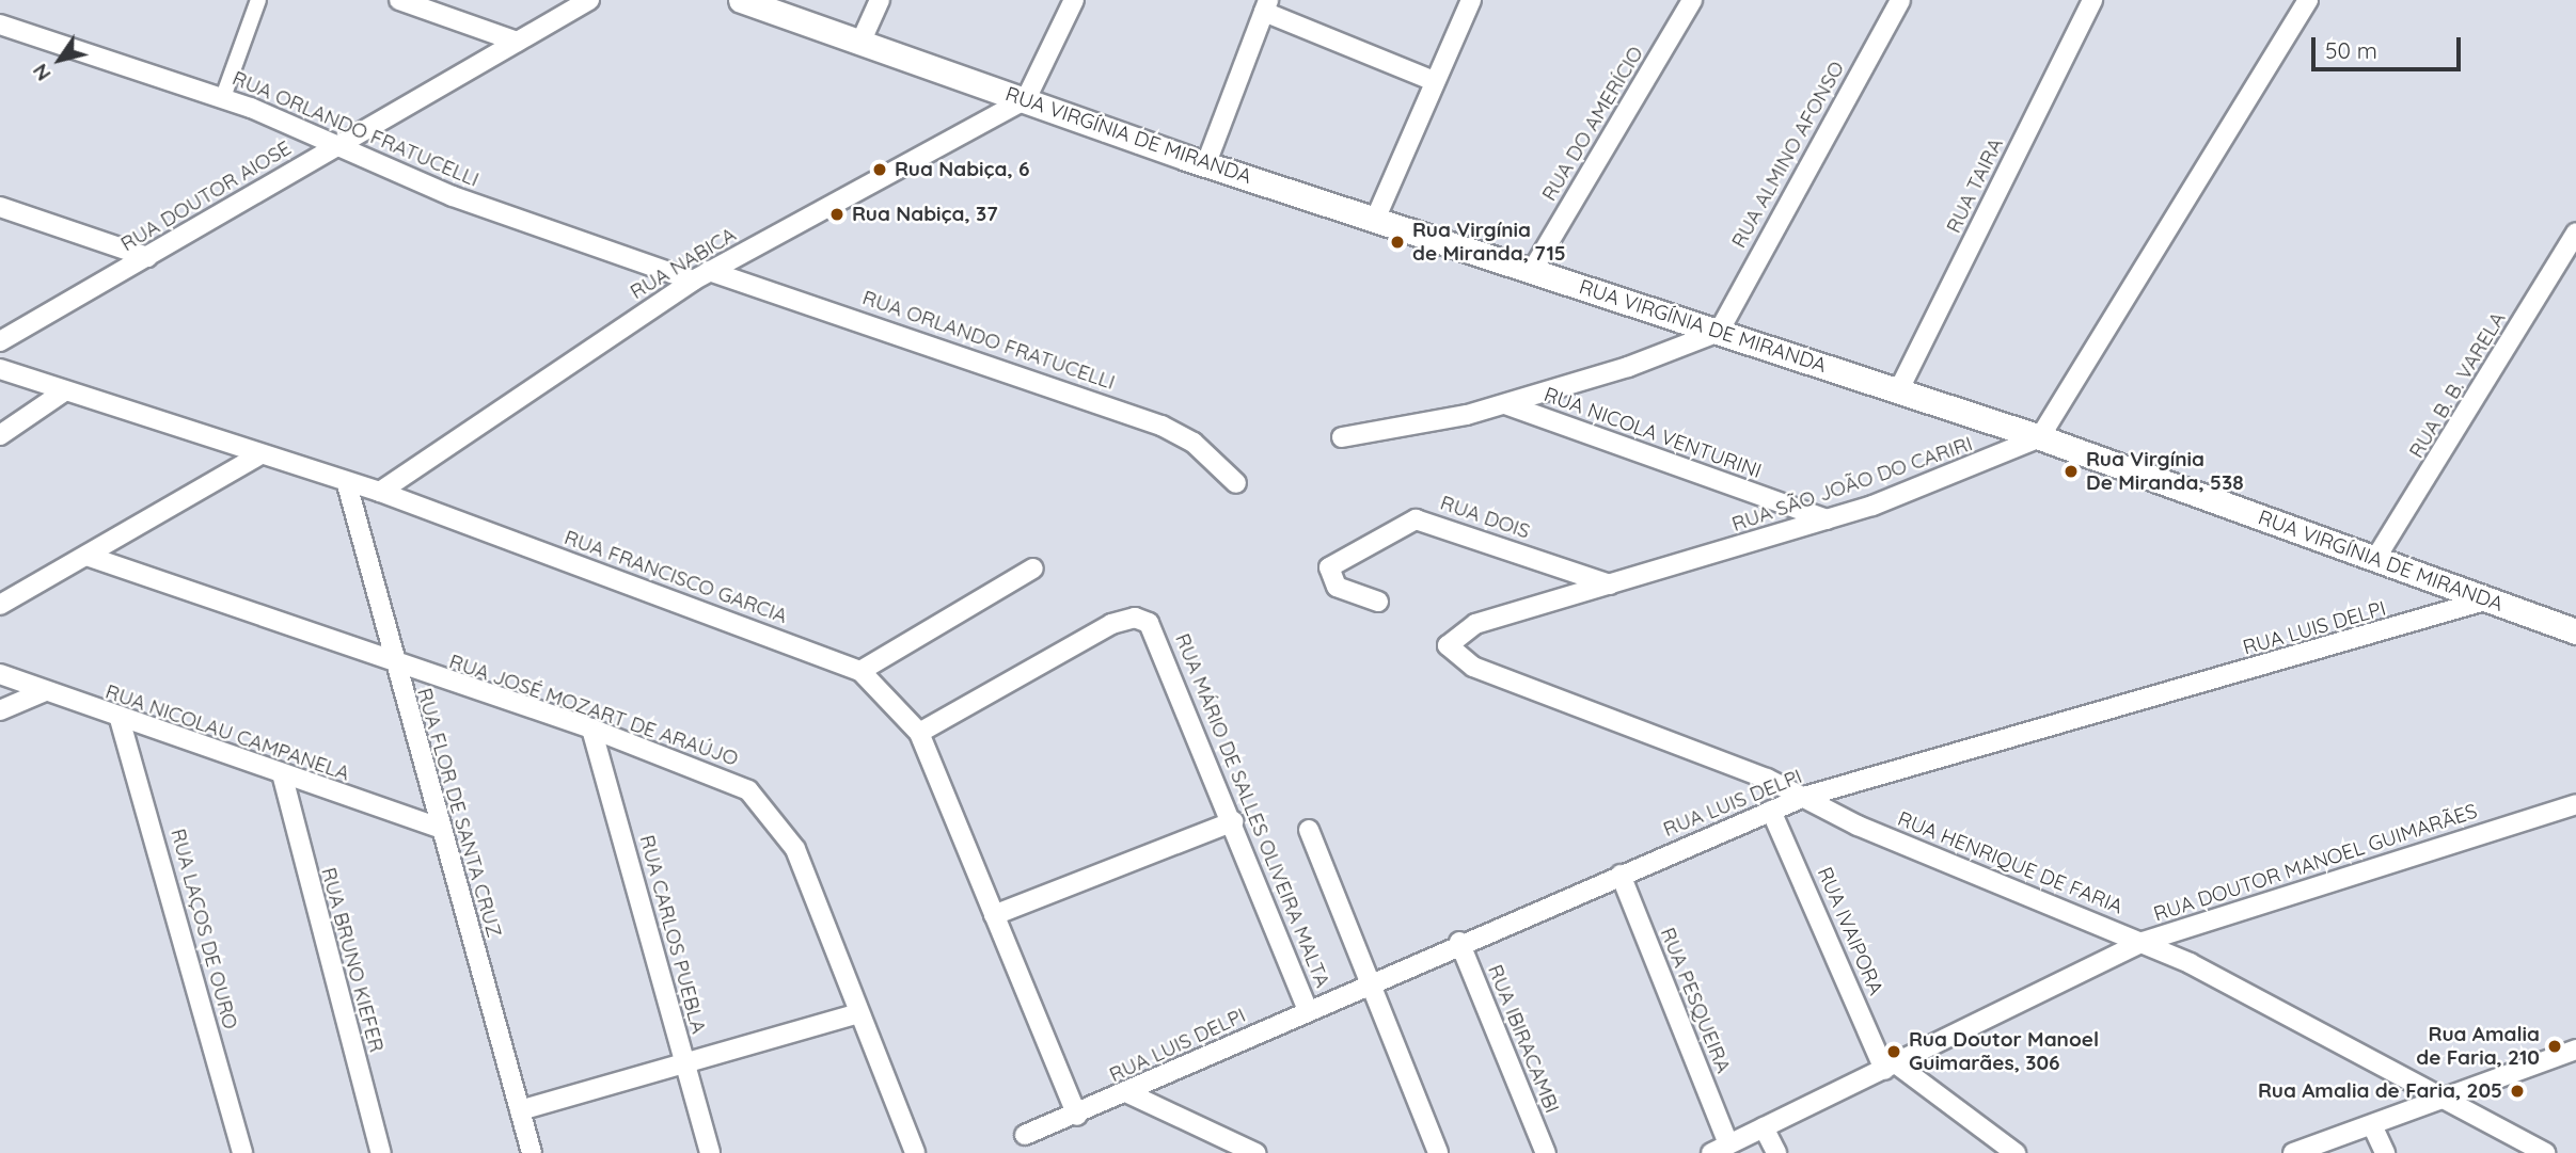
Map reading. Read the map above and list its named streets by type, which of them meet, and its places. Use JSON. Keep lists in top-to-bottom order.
{
  "streets": {
    "street": [
      "RUA DO AMERÍCIO",
      "RUA ORLANDO FRATUCELLI",
      "RUA VIRGÍNIA DE MIRANDA",
      "RUA ALMINO AFONSO",
      "RUA TAIRA",
      "RUA DOUTOR AIOSE",
      "RUA NABICA",
      "RUA B. B. VARELA",
      "RUA NICOLA VENTURINI",
      "RUA SÃO JOÃO DO CARIRI",
      "RUA DOIS",
      "RUA FRANCISCO GARCIA",
      "RUA LUIS DELPI",
      "RUA JOSÉ MOZART DE ARAÚJO",
      "RUA NICOLAU CAMPANELA",
      "RUA MÁRIO DE SALLES OLIVEIRA MALTA",
      "RUA FLOR DE SANTA CRUZ",
      "RUA HENRIQUE DE FARIA",
      "RUA DOUTOR MANOEL GUIMARÃES",
      "RUA LAÇOS DE OURO",
      "RUA IVAIPORA",
      "RUA CARLOS PUEBLA",
      "RUA BRUNO KIEFER",
      "RUA PESQUEIRA",
      "RUA IBIRACAMBI"
    ]
  },
  "crossings": [
    ["RUA DO AMERÍCIO", "RUA VIRGÍNIA DE MIRANDA"],
    ["RUA ORLANDO FRATUCELLI", "RUA DOUTOR AIOSE"],
    ["RUA ORLANDO FRATUCELLI", "RUA NABICA"],
    ["RUA VIRGÍNIA DE MIRANDA", "RUA ALMINO AFONSO"],
    ["RUA VIRGÍNIA DE MIRANDA", "RUA TAIRA"],
    ["RUA VIRGÍNIA DE MIRANDA", "RUA NABICA"],
    ["RUA VIRGÍNIA DE MIRANDA", "RUA B. B. VARELA"],
    ["RUA VIRGÍNIA DE MIRANDA", "RUA SÃO JOÃO DO CARIRI"],
    ["RUA VIRGÍNIA DE MIRANDA", "RUA LUIS DELPI"],
    ["RUA NABICA", "RUA FRANCISCO GARCIA"],
    ["RUA NICOLA VENTURINI", "RUA SÃO JOÃO DO CARIRI"],
    ["RUA SÃO JOÃO DO CARIRI", "RUA DOIS"],
    ["RUA SÃO JOÃO DO CARIRI", "RUA HENRIQUE DE FARIA"],
    ["RUA FRANCISCO GARCIA", "RUA LUIS DELPI"],
    ["RUA FRANCISCO GARCIA", "RUA MÁRIO DE SALLES OLIVEIRA MALTA"],
    ["RUA FRANCISCO GARCIA", "RUA FLOR DE SANTA CRUZ"],
    ["RUA LUIS DELPI", "RUA MÁRIO DE SALLES OLIVEIRA MALTA"],
    ["RUA LUIS DELPI", "RUA HENRIQUE DE FARIA"],
    ["RUA LUIS DELPI", "RUA IVAIPORA"],
    ["RUA LUIS DELPI", "RUA PESQUEIRA"],
    ["RUA LUIS DELPI", "RUA IBIRACAMBI"],
    ["RUA JOSÉ MOZART DE ARAÚJO", "RUA FLOR DE SANTA CRUZ"],
    ["RUA JOSÉ MOZART DE ARAÚJO", "RUA CARLOS PUEBLA"],
    ["RUA NICOLAU CAMPANELA", "RUA FLOR DE SANTA CRUZ"],
    ["RUA NICOLAU CAMPANELA", "RUA LAÇOS DE OURO"],
    ["RUA NICOLAU CAMPANELA", "RUA BRUNO KIEFER"],
    ["RUA HENRIQUE DE FARIA", "RUA DOUTOR MANOEL GUIMARÃES"],
    ["RUA DOUTOR MANOEL GUIMARÃES", "RUA IVAIPORA"],
    ["RUA DOUTOR MANOEL GUIMARÃES", "RUA PESQUEIRA"]
  ],
  "places": [
    "Rua Nabiça, 6",
    "Rua Nabiça, 37",
    "Rua Virgínia de Miranda, 715",
    "Rua Virgínia De Miranda, 538",
    "Rua Amalia de Faria, 210",
    "Rua Doutor Manoel Guimarães, 306",
    "Rua Amalia de Faria, 205"
  ],
  "scale_bar": "50 m",
  "north": "bottom left"
}
